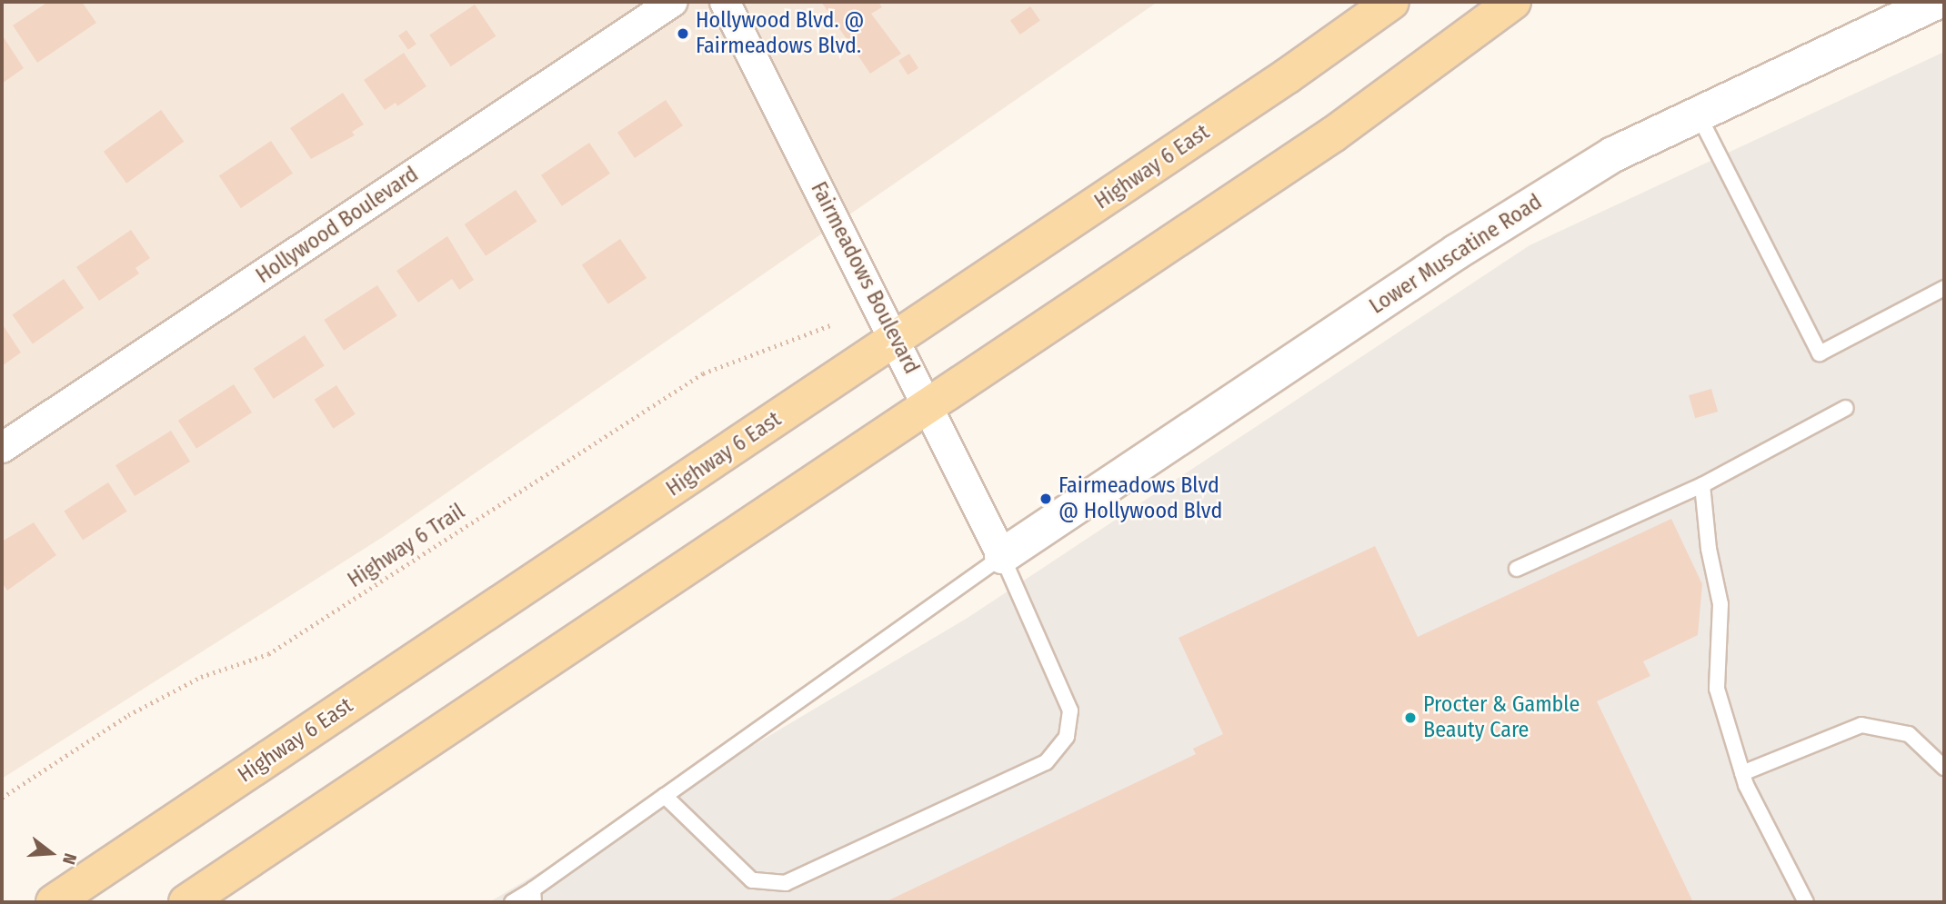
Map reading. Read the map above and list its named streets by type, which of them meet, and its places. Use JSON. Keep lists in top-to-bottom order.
{
  "streets": {
    "main road": ["Highway 6 East"],
    "street": ["Hollywood Boulevard", "Lower Muscatine Road", "Fairmeadows Boulevard"],
    "path": ["Highway 6 Trail"]
  },
  "crossings": [
    ["Highway 6 East", "Fairmeadows Boulevard"],
    ["Lower Muscatine Road", "Fairmeadows Boulevard"]
  ],
  "places": ["Hollywood Blvd. @ Fairmeadows Blvd.", "Fairmeadows Blvd @ Hollywood Blvd", "Procter & Gamble Beauty Care"],
  "north": "right"
}
